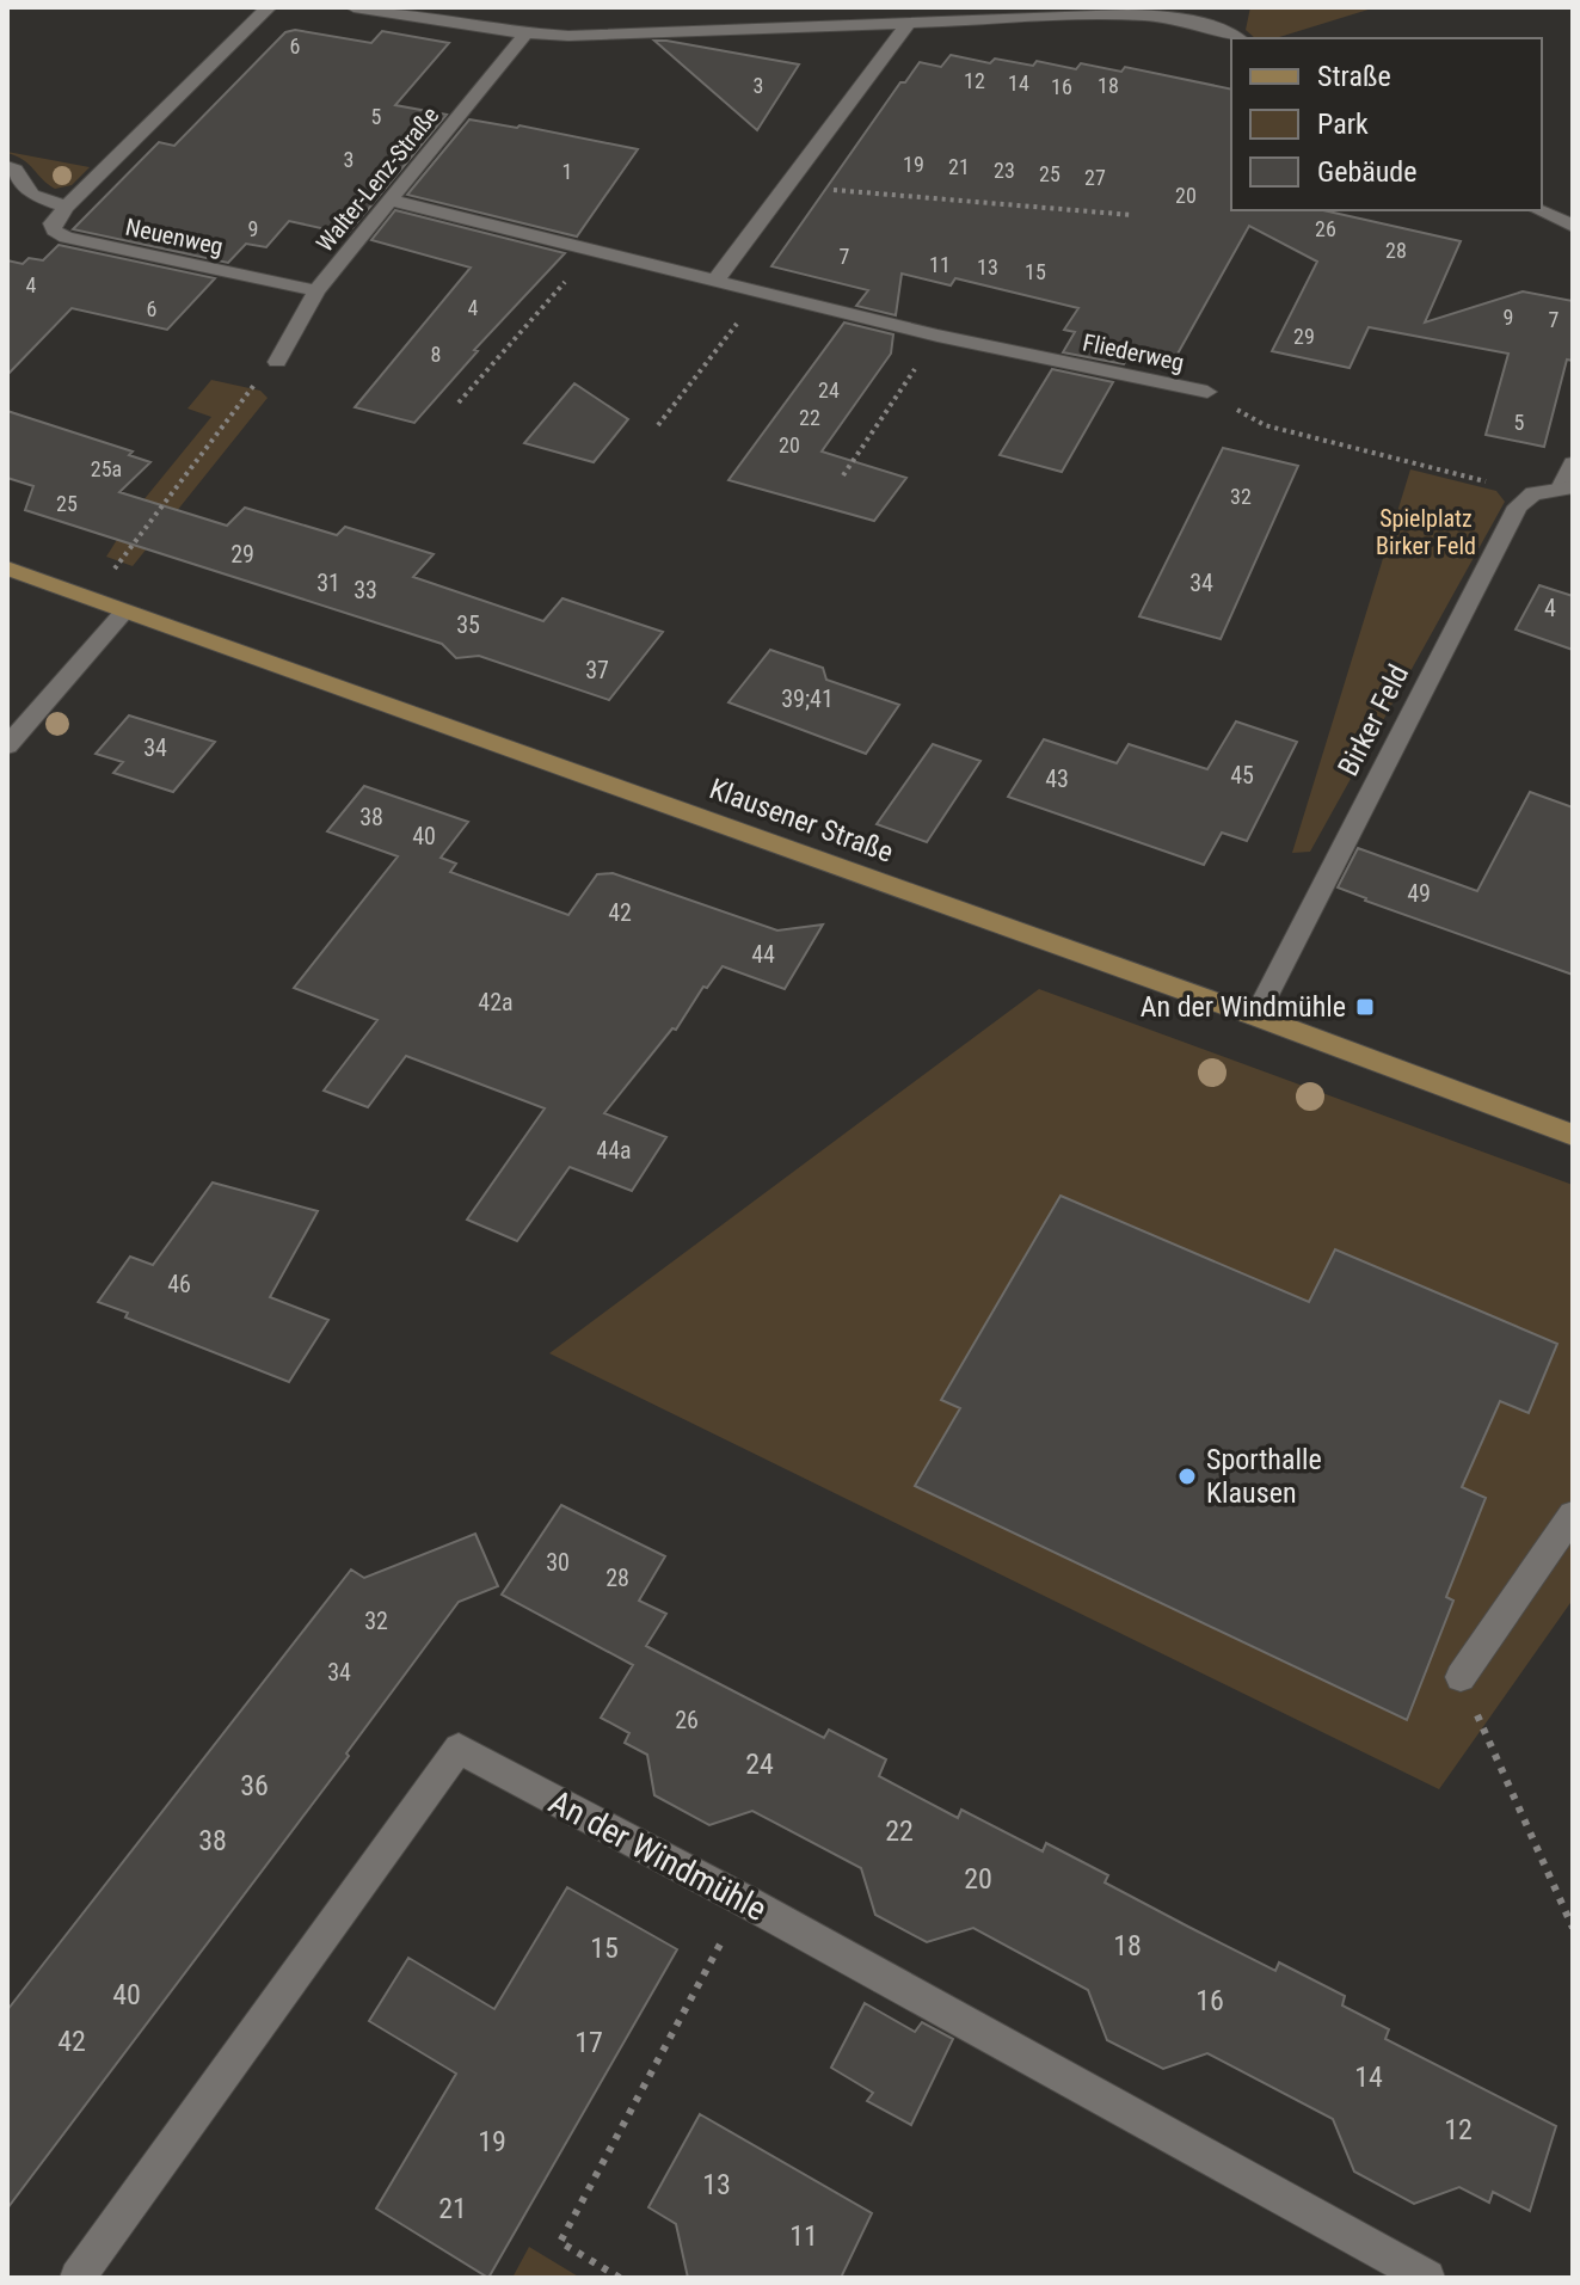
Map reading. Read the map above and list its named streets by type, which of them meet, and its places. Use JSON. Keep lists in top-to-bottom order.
{
  "streets": {
    "main road": ["Klausener Straße"],
    "street": [
      "Walter-Lenz-Straße",
      "Neuenweg",
      "Fliederweg",
      "Birker Feld",
      "An der Windmühle"
    ]
  },
  "crossings": [
    ["Walter-Lenz-Straße", "Neuenweg"],
    ["Walter-Lenz-Straße", "Fliederweg"],
    ["Fliederweg", "Birker Feld"],
    ["Birker Feld", "Klausener Straße"]
  ],
  "parks": ["Spielplatz Birker Feld"],
  "places": {
    "transit": ["An der Windmühle"],
    "other": ["Sporthalle Klausen"]
  },
  "house_numbers": [
    "6",
    "12",
    "14",
    "3",
    "18",
    "16",
    "5",
    "3",
    "19",
    "21",
    "23",
    "1",
    "25",
    "27",
    "20",
    "9",
    "26",
    "28",
    "7",
    "11",
    "13",
    "15",
    "4",
    "4",
    "6",
    "9",
    "7",
    "29",
    "8",
    "24",
    "22",
    "5",
    "20",
    "25a",
    "32",
    "25",
    "29",
    "31",
    "34",
    "33",
    "4",
    "35",
    "37",
    "39;41",
    "34",
    "45",
    "43",
    "38",
    "40",
    "49",
    "42",
    "44",
    "42a",
    "44a",
    "46",
    "30",
    "28",
    "32",
    "34",
    "26",
    "24",
    "36",
    "22",
    "38",
    "20",
    "18",
    "15",
    "40",
    "16",
    "42",
    "17",
    "14",
    "12",
    "19",
    "13",
    "21",
    "11"
  ],
  "legend": ["Straße", "Park", "Gebäude"]
}
